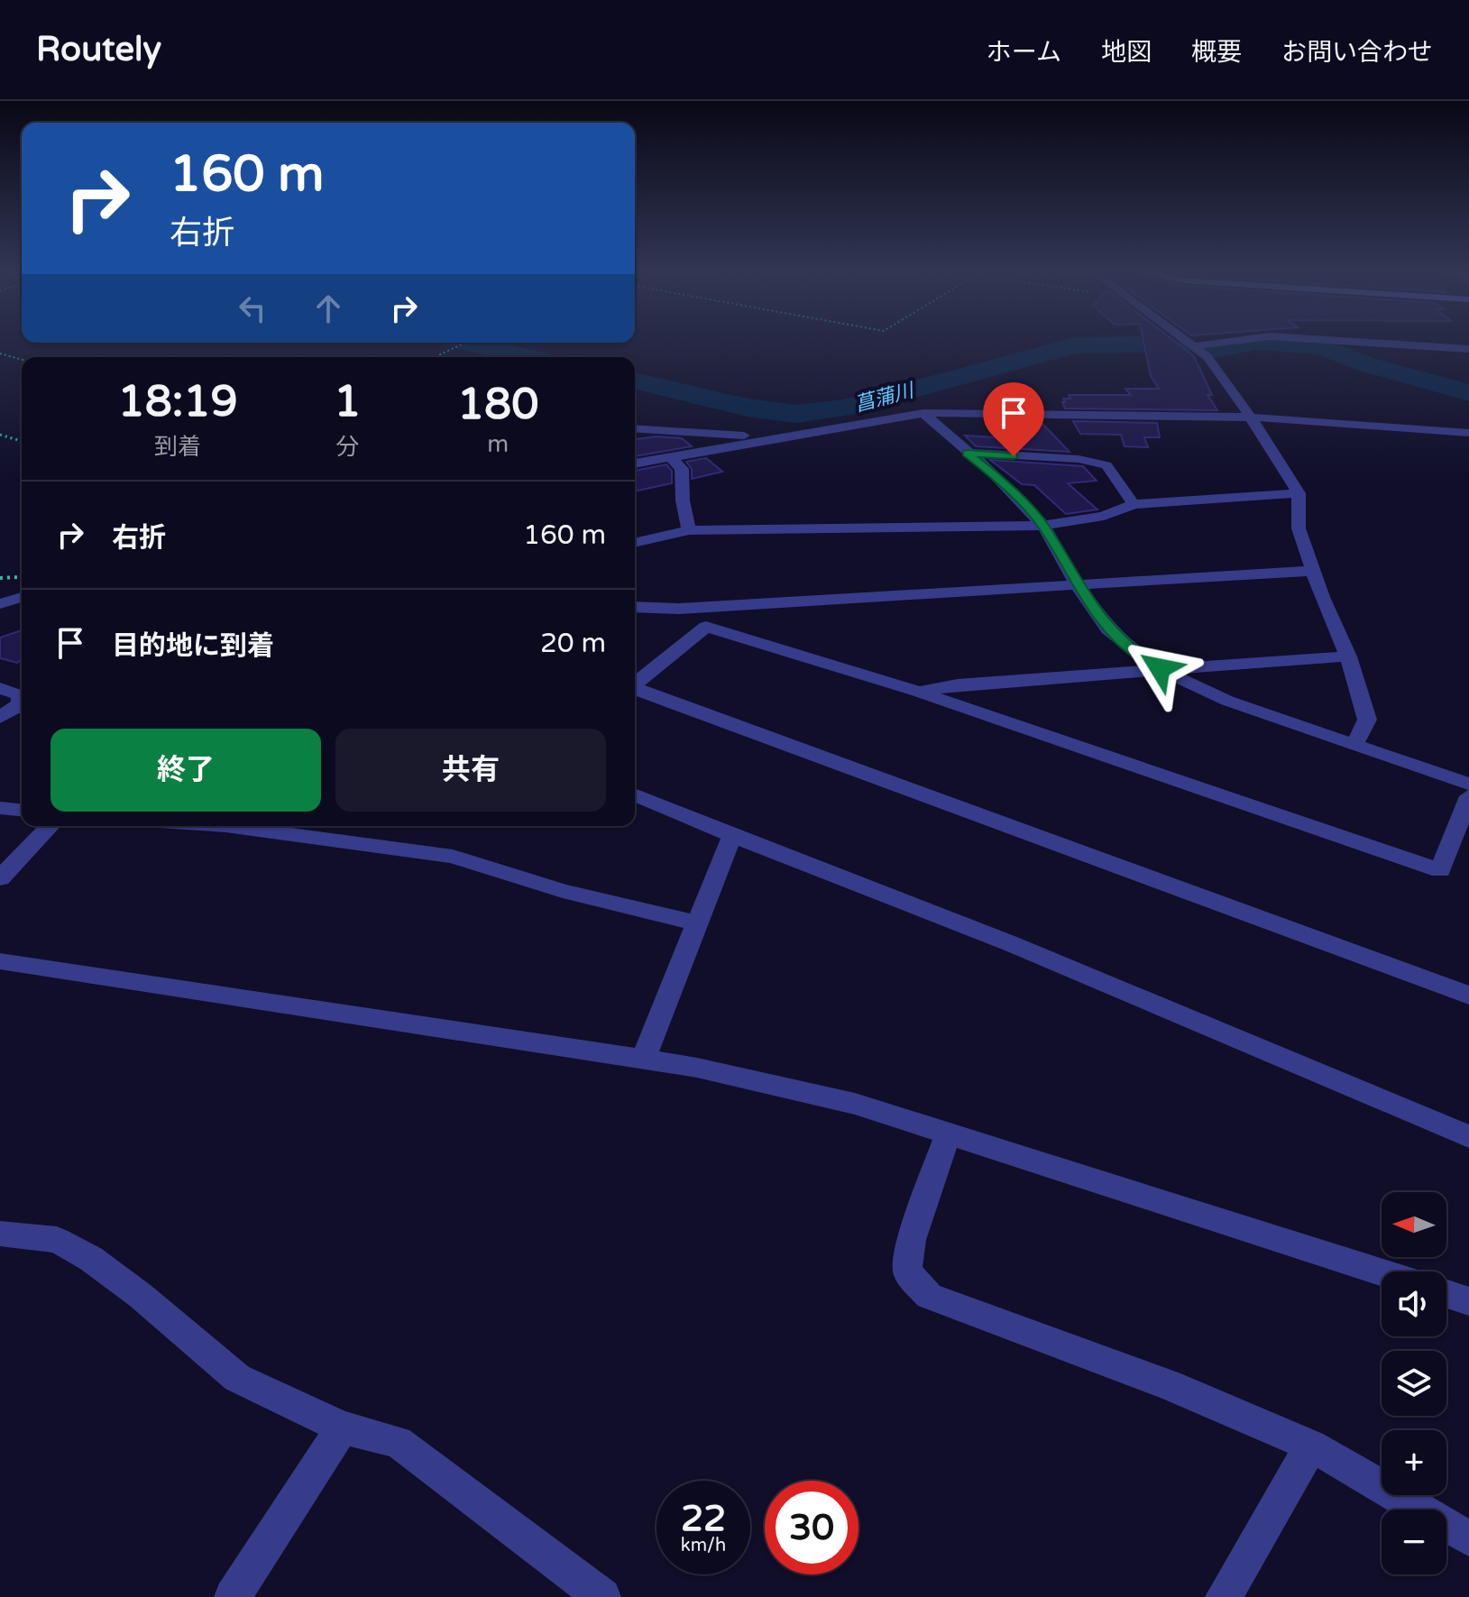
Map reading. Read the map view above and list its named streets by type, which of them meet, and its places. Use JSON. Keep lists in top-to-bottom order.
{
  "water": ["菖蒲川"],
  "north": "left",
  "page": {
    "header": "Routely",
    "nav": [
      "ホーム",
      "地図",
      "概要",
      "お問い合わせ"
    ],
    "turn": ["160 m", "右折"],
    "eta": [
      "18:19",
      "到着",
      "1",
      "分",
      "180",
      "m"
    ],
    "list": [
      {
        "name": "右折",
        "value": "160 m"
      },
      {
        "name": "目的地に到着",
        "value": "20 m"
      }
    ],
    "buttons": ["終了", "共有"],
    "map_buttons": ["+", "−"],
    "speed": "22 km/h",
    "limit": "30"
  }
}
